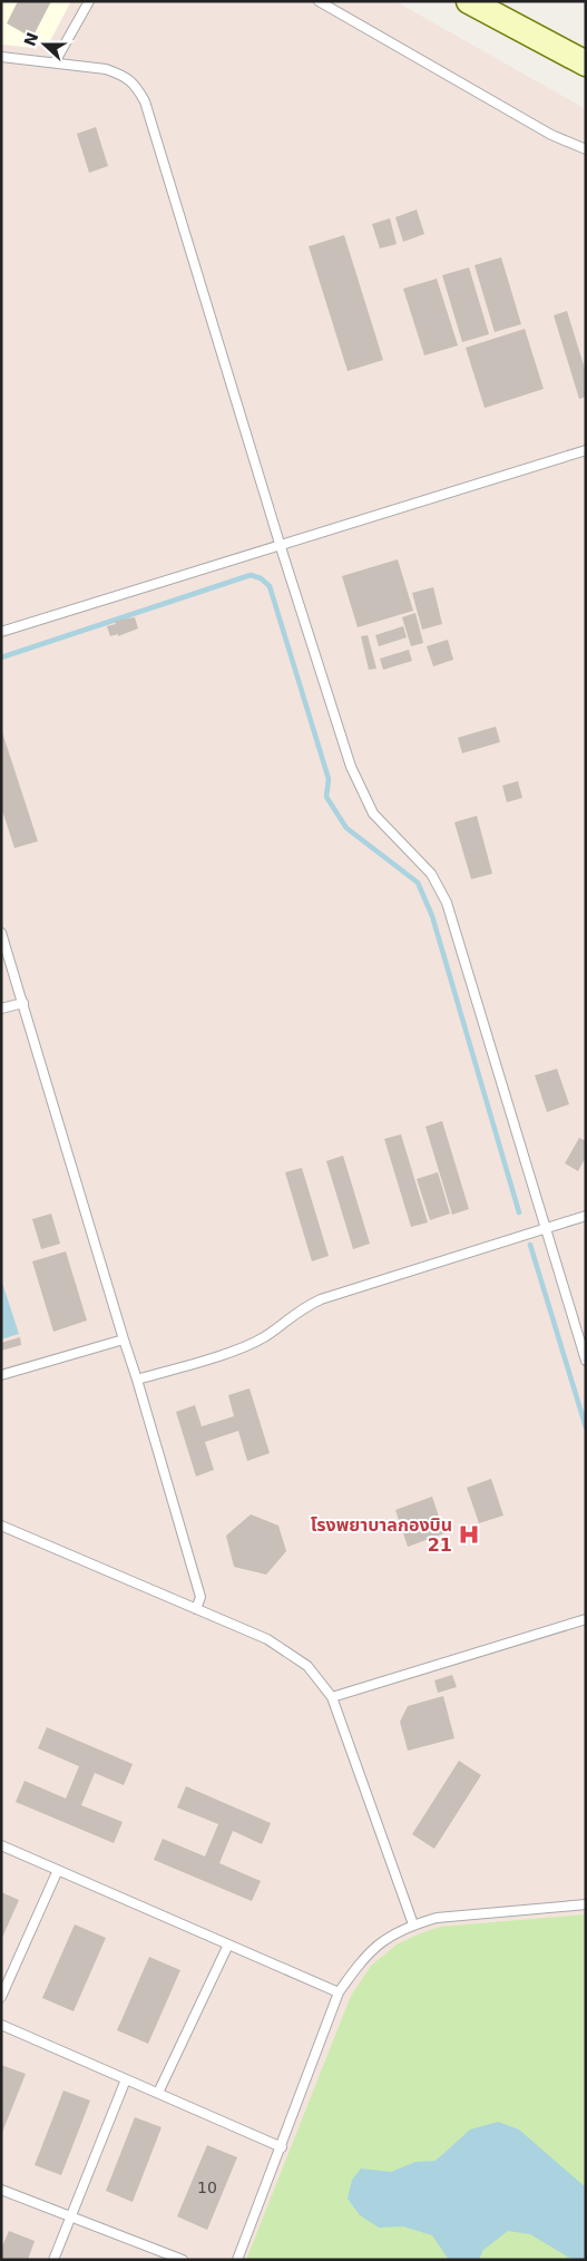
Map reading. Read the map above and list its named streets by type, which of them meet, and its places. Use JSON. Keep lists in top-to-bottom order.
{
  "places": {
    "hospital": ["โรงพยาบาลกองบิน 21"]
  },
  "house_numbers": ["10"],
  "north": "left"
}
